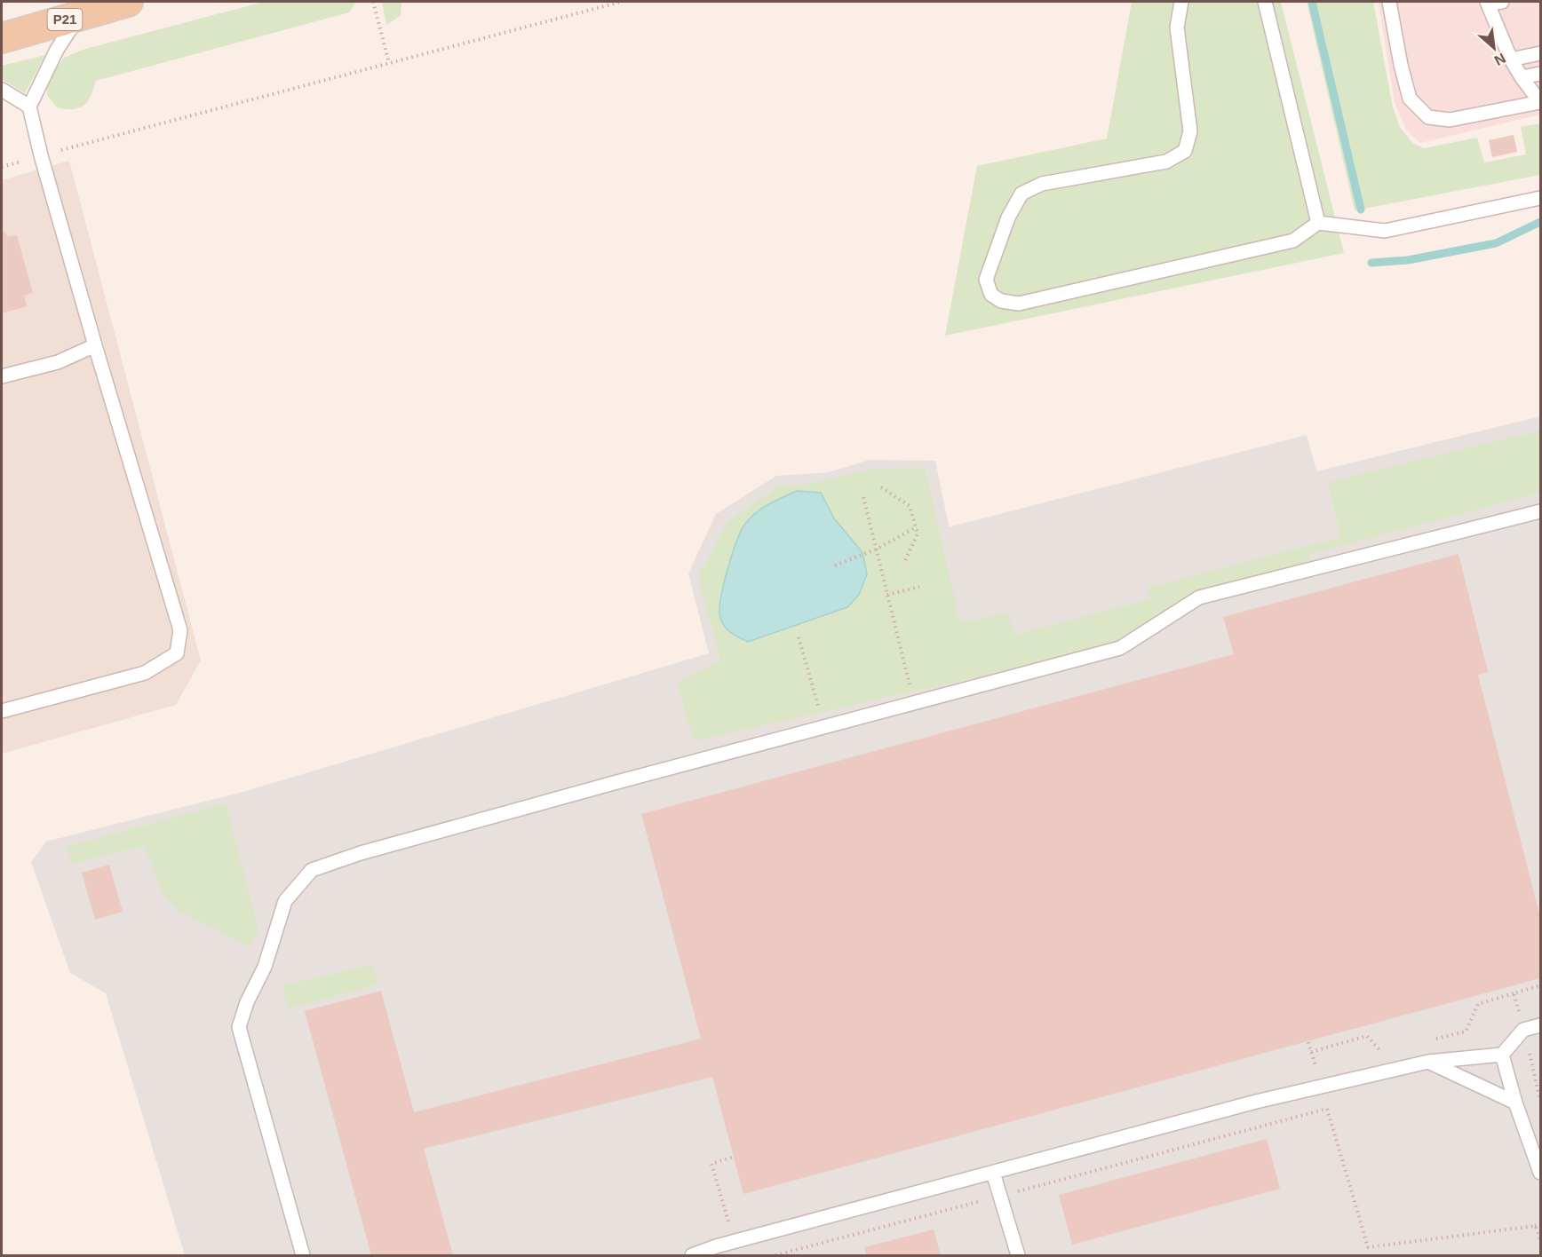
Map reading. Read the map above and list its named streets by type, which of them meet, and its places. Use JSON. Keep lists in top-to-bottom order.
{
  "streets": {
    "main road": ["Р21"]
  },
  "north": "bottom right"
}
